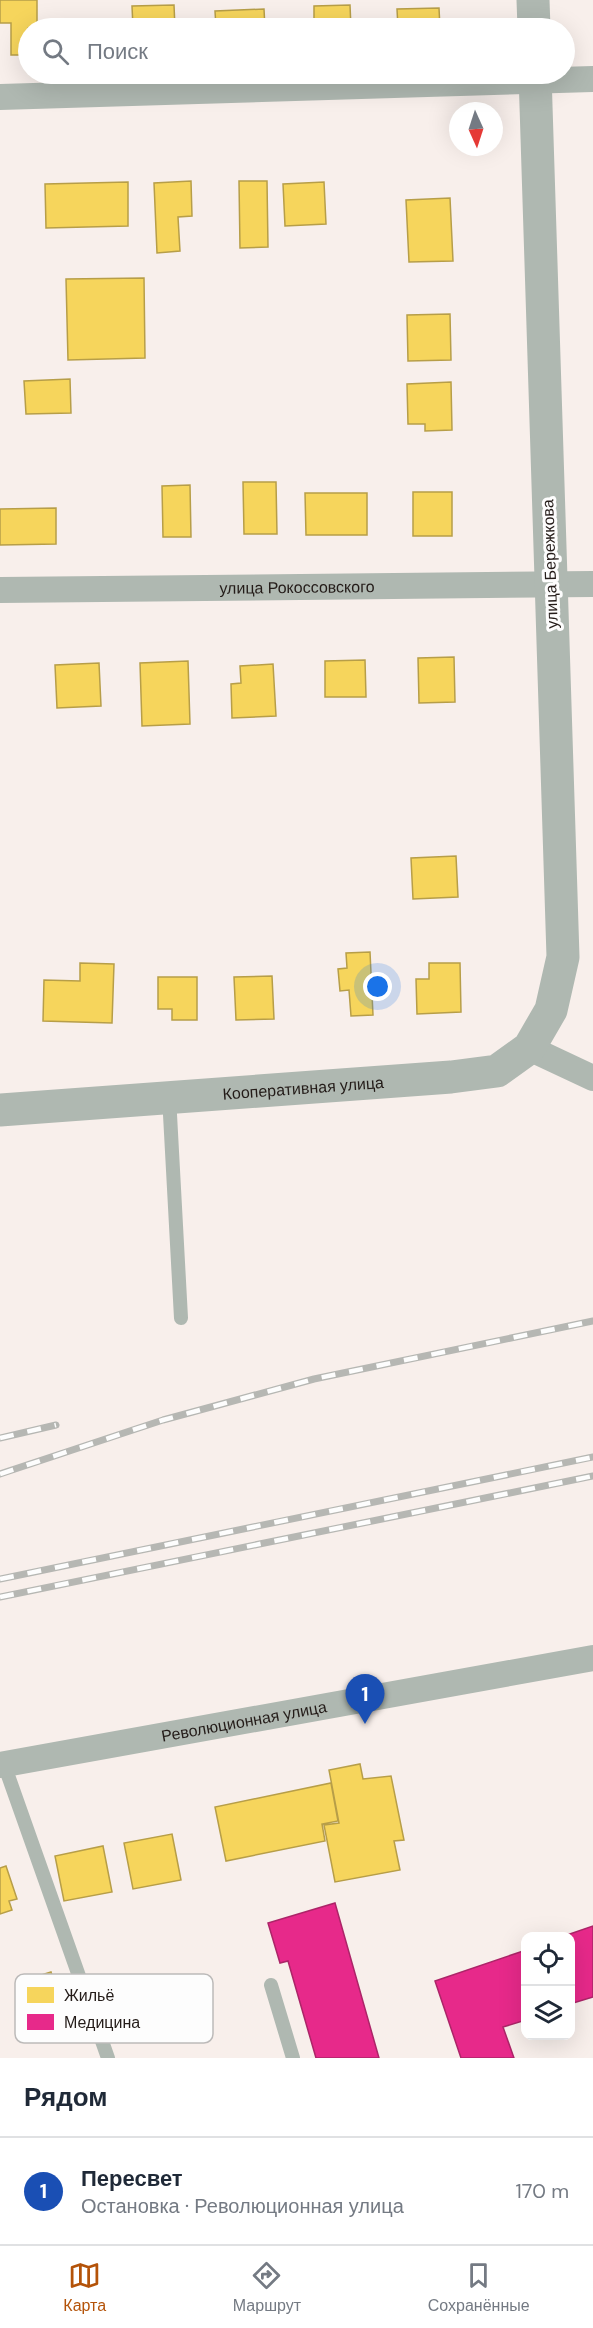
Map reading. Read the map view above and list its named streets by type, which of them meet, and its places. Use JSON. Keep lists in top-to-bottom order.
{
  "streets": {
    "street": [
      "улица Бережкова",
      "улица Рокоссовского",
      "Кооперативная улица",
      "Революционная улица"
    ]
  },
  "crossings": [
    ["улица Бережкова", "улица Рокоссовского"],
    ["улица Бережкова", "Кооперативная улица"]
  ],
  "legend": ["Жильё", "Медицина"],
  "north": "bottom",
  "page": {
    "search": "Поиск",
    "pins": "1",
    "heading": "Рядом",
    "list": [
      {
        "mark": "1",
        "name": "Пересвет",
        "note": "Остановка · Революционная улица",
        "value": "170 m"
      }
    ],
    "nav": ["Карта", "Маршрут", "Сохранённые"]
  }
}
